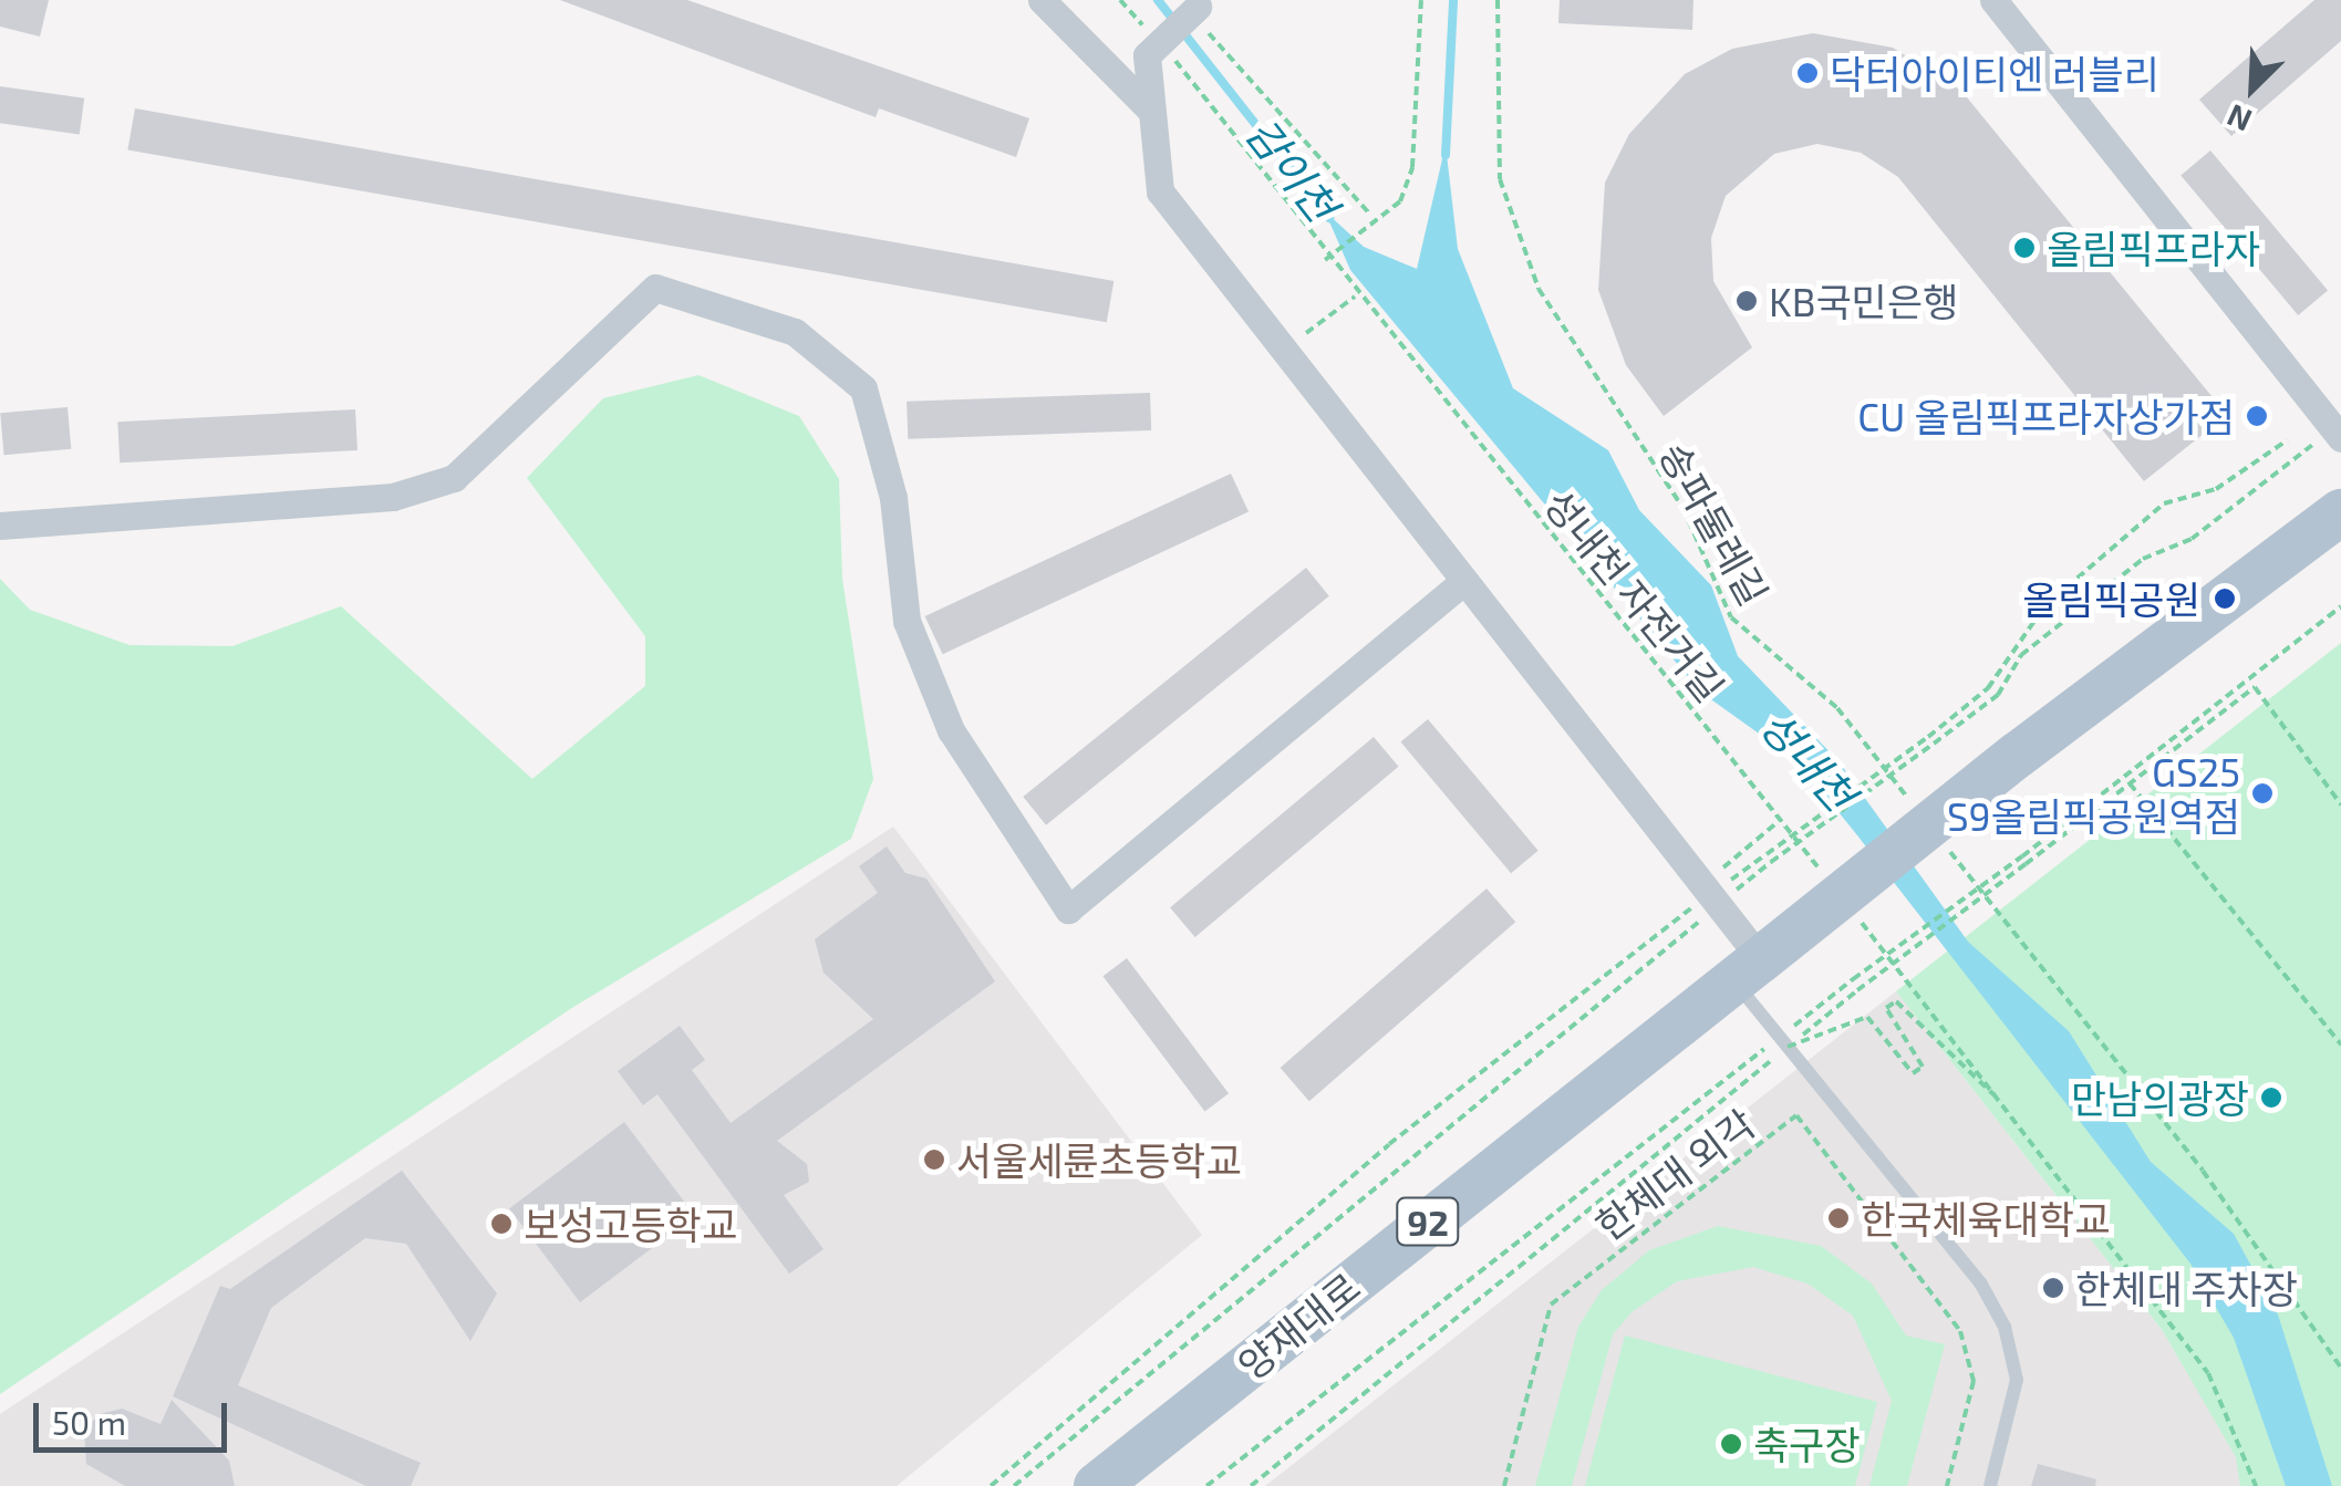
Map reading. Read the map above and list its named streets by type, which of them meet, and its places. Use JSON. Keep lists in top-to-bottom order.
{
  "streets": {
    "main road": ["92", "양재대로"],
    "path": ["송파둘레길", "성내천 자전거길", "한체대 외각"]
  },
  "crossings": [
    ["92", "양재대로"]
  ],
  "water": ["감이천", "성내천"],
  "places": [
    "닥터아이티엔 러블리",
    "올림픽프라자",
    "KB국민은행",
    "CU 올림픽프라자상가점",
    "올림픽공원",
    "GS25 S9올림픽공원역점",
    "만남의광장",
    "서울세륜초등학교",
    "한국체육대학교",
    "보성고등학교",
    "한체대 주차장",
    "축구장"
  ],
  "scale_bar": "50 m",
  "north": "bottom left"
}
